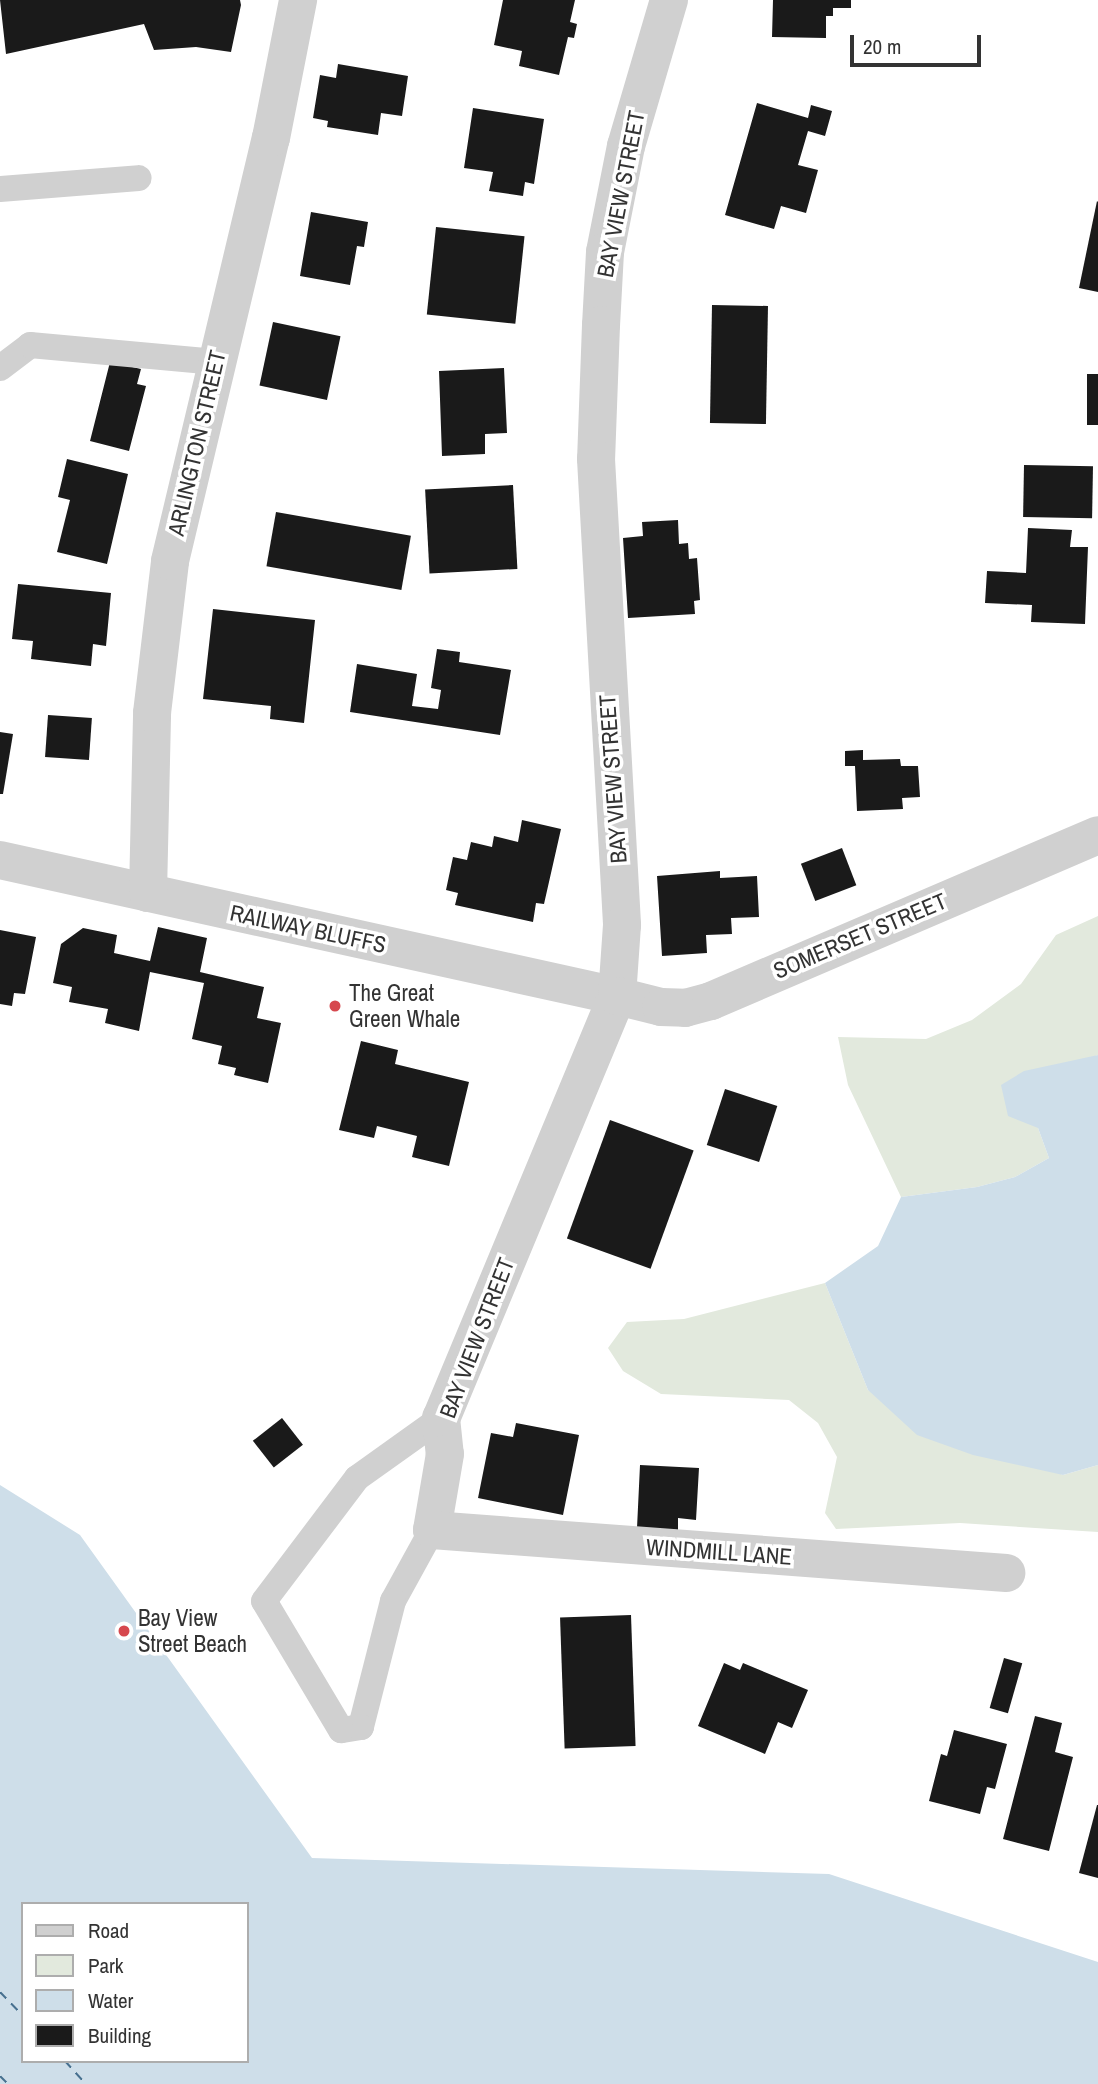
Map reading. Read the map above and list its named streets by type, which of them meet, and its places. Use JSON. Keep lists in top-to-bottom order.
{
  "streets": {
    "street": [
      "BAY VIEW STREET",
      "ARLINGTON STREET",
      "RAILWAY BLUFFS",
      "SOMERSET STREET",
      "WINDMILL LANE"
    ]
  },
  "crossings": [
    ["BAY VIEW STREET", "RAILWAY BLUFFS"],
    ["BAY VIEW STREET", "SOMERSET STREET"],
    ["BAY VIEW STREET", "WINDMILL LANE"],
    ["ARLINGTON STREET", "RAILWAY BLUFFS"],
    ["RAILWAY BLUFFS", "SOMERSET STREET"]
  ],
  "places": ["The Great Green Whale", "Bay View Street Beach"],
  "legend": [
    "Road",
    "Park",
    "Water",
    "Building"
  ],
  "scale_bar": "20 m"
}
